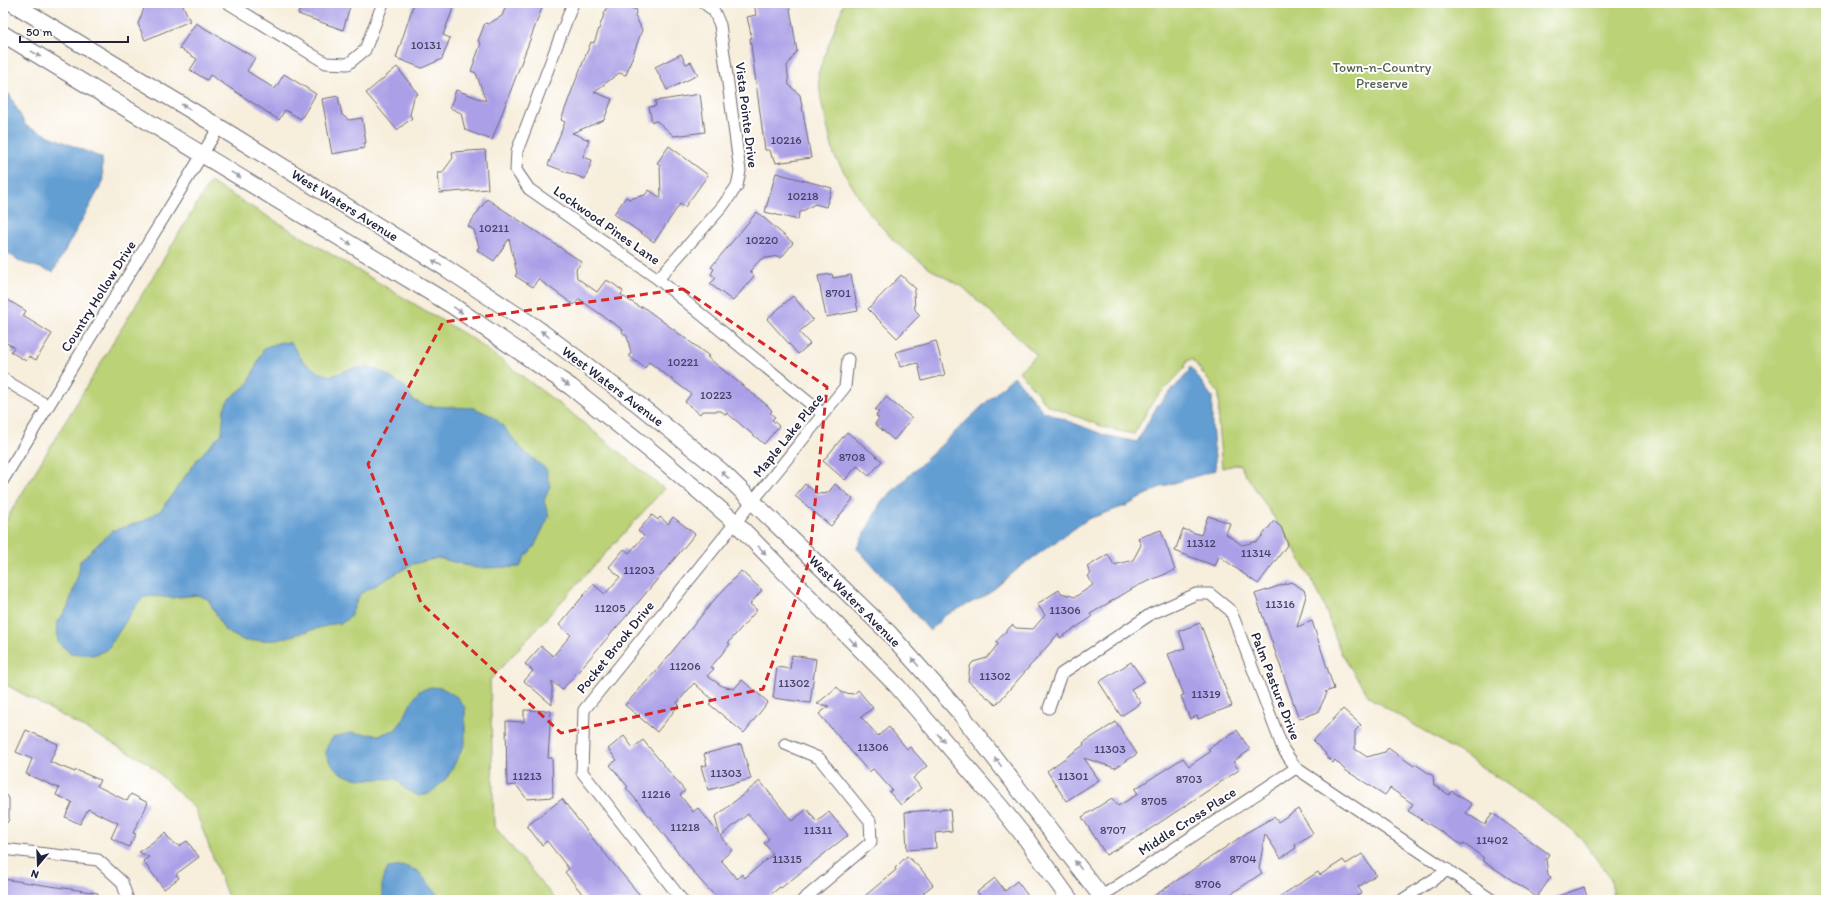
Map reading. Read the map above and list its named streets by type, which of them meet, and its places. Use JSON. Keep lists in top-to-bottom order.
{
  "streets": {
    "street": [
      "Vista Pointe Drive",
      "West Waters Avenue",
      "Lockwood Pines Lane",
      "Country Hollow Drive",
      "Maple Lake Place",
      "Pocket Brook Drive",
      "Palm Pasture Drive",
      "Middle Cross Place"
    ]
  },
  "crossings": [
    ["Vista Pointe Drive", "Lockwood Pines Lane"],
    ["West Waters Avenue", "Country Hollow Drive"],
    ["West Waters Avenue", "Maple Lake Place"],
    ["West Waters Avenue", "Pocket Brook Drive"],
    ["West Waters Avenue", "Middle Cross Place"],
    ["Lockwood Pines Lane", "Maple Lake Place"],
    ["Maple Lake Place", "Pocket Brook Drive"],
    ["Palm Pasture Drive", "Middle Cross Place"]
  ],
  "parks": ["Town-n-Country Preserve"],
  "house_numbers": [
    "10131",
    "10216",
    "10218",
    "10211",
    "10220",
    "8701",
    "10221",
    "10223",
    "8708",
    "11312",
    "11314",
    "11203",
    "11316",
    "11205",
    "11306",
    "11206",
    "11302",
    "11302",
    "11319",
    "11306",
    "11303",
    "11303",
    "11213",
    "11301",
    "8703",
    "11216",
    "8705",
    "11218",
    "11311",
    "8707",
    "11402",
    "11315",
    "8704",
    "8706"
  ],
  "scale_bar": "50 m",
  "north": "bottom"
}
